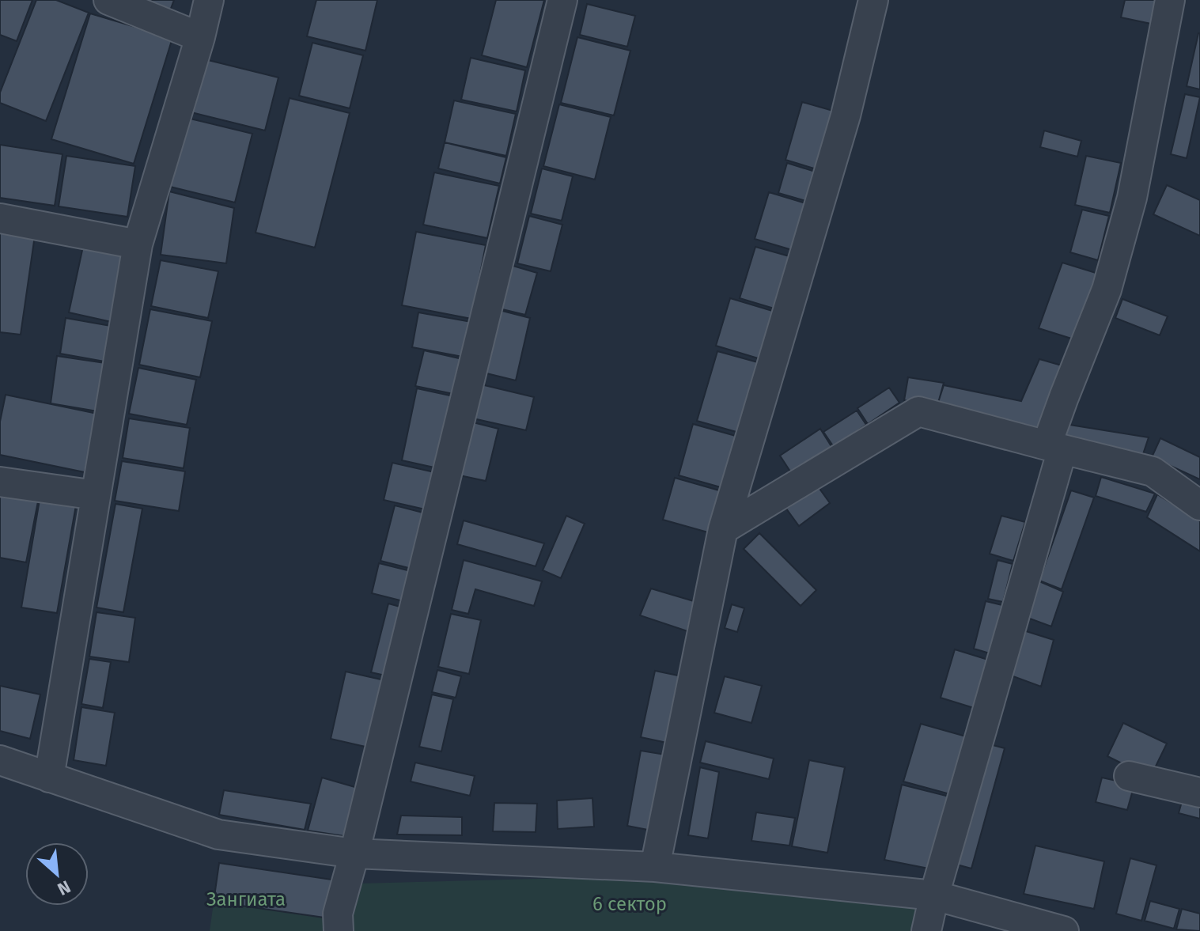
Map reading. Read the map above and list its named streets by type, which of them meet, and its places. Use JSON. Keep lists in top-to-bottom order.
{
  "parks": ["Зангиата", "6 сектор"],
  "north": "bottom right"
}
